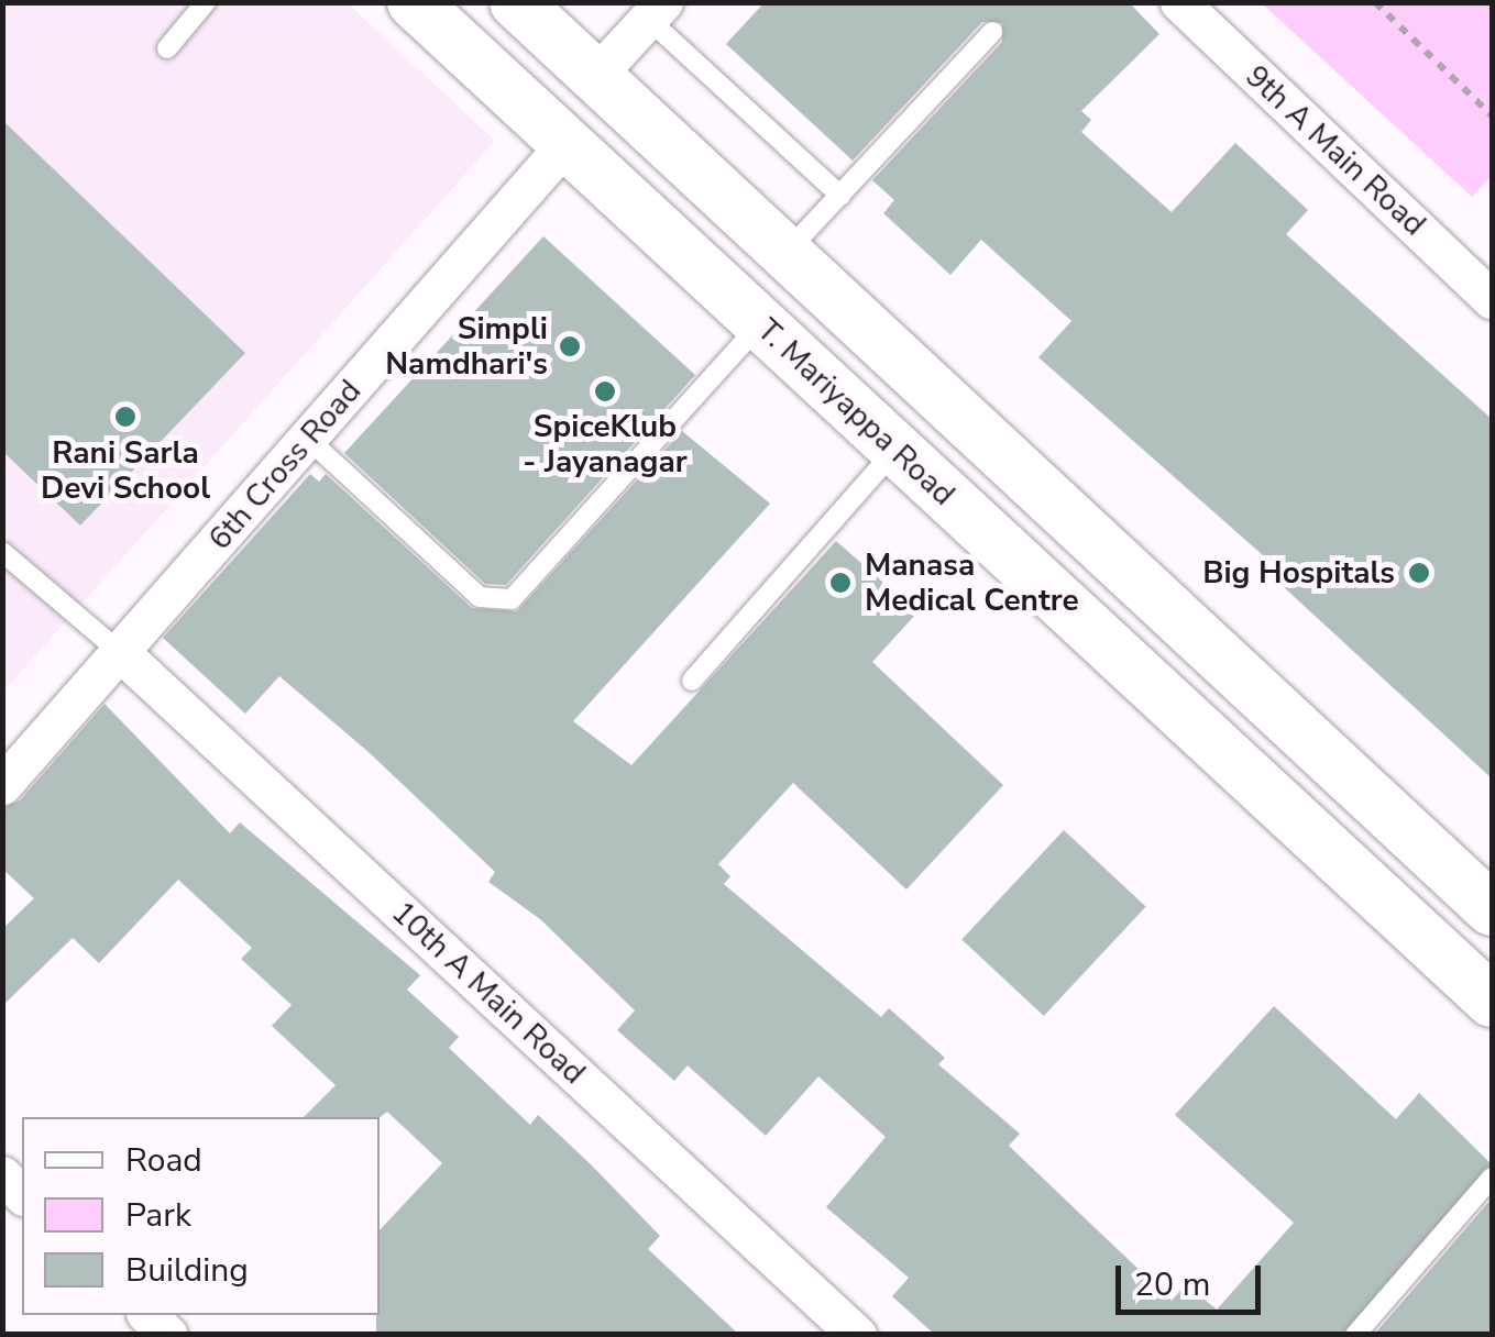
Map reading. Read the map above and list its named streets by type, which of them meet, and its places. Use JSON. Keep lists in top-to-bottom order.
{
  "streets": {
    "main road": ["T. Mariyappa Road"],
    "street": ["9th A Main Road", "6th Cross Road", "10th A Main Road"]
  },
  "crossings": [
    ["T. Mariyappa Road", "6th Cross Road"],
    ["6th Cross Road", "10th A Main Road"]
  ],
  "places": [
    "Simpli Namdhari's",
    "SpiceKlub - Jayanagar",
    "Rani Sarla Devi School",
    "Big Hospitals",
    "Manasa Medical Centre"
  ],
  "legend": ["Road", "Park", "Building"],
  "scale_bar": "20 m"
}
